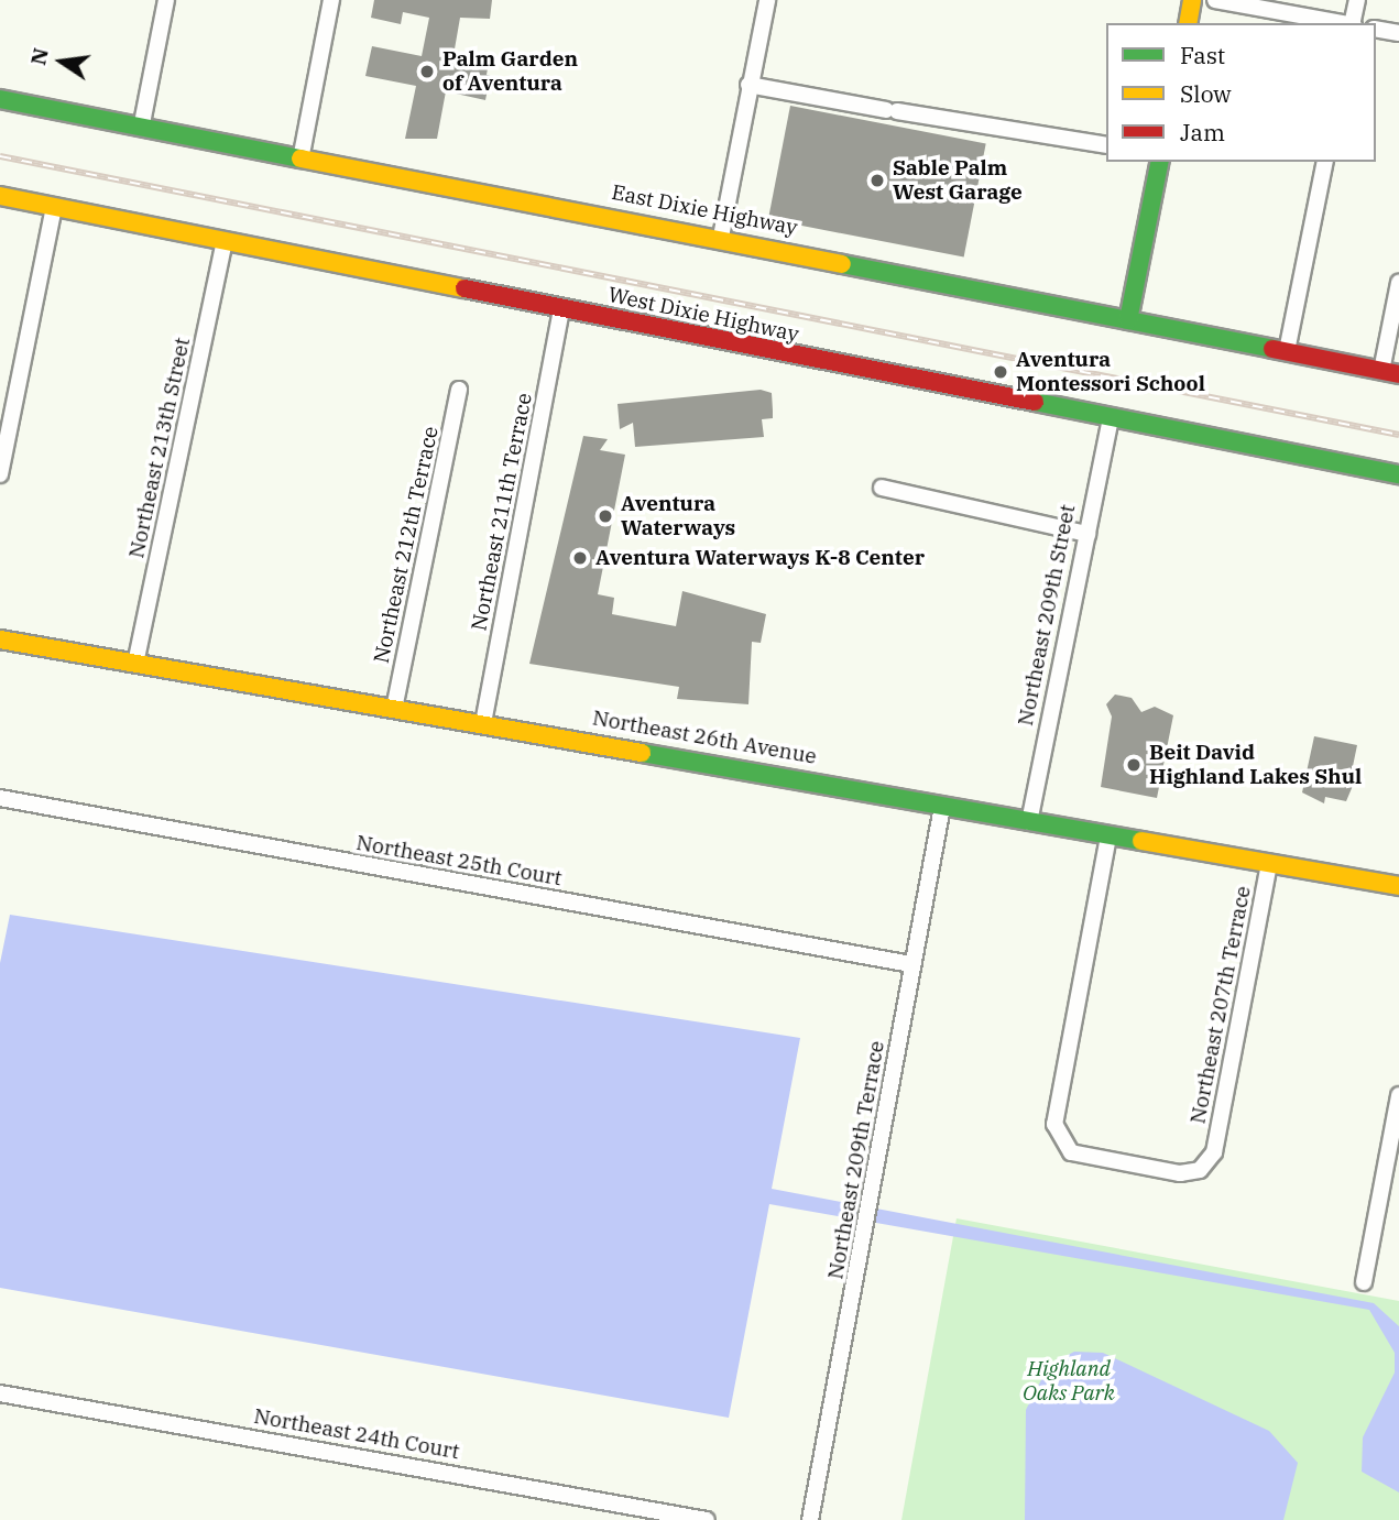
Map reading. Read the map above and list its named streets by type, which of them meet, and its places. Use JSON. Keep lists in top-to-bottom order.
{
  "streets": {
    "street": [
      "East Dixie Highway",
      "West Dixie Highway",
      "Northeast 213th Street",
      "Northeast 211th Terrace",
      "Northeast 212th Terrace",
      "Northeast 209th Street",
      "Northeast 26th Avenue",
      "Northeast 25th Court",
      "Northeast 207th Terrace",
      "Northeast 209th Terrace",
      "Northeast 24th Court"
    ]
  },
  "crossings": [
    ["West Dixie Highway", "Northeast 213th Street"],
    ["West Dixie Highway", "Northeast 211th Terrace"],
    ["West Dixie Highway", "Northeast 209th Street"],
    ["Northeast 213th Street", "Northeast 26th Avenue"],
    ["Northeast 211th Terrace", "Northeast 26th Avenue"],
    ["Northeast 212th Terrace", "Northeast 26th Avenue"],
    ["Northeast 209th Street", "Northeast 26th Avenue"],
    ["Northeast 26th Avenue", "Northeast 207th Terrace"],
    ["Northeast 26th Avenue", "Northeast 209th Terrace"],
    ["Northeast 25th Court", "Northeast 209th Terrace"]
  ],
  "parks": ["Highland Oaks Park"],
  "places": [
    "Palm Garden of Aventura",
    "Sable Palm West Garage",
    "Aventura Montessori School",
    "Aventura Waterways",
    "Aventura Waterways K-8 Center",
    "Beit David Highland Lakes Shul"
  ],
  "legend": ["Fast", "Slow", "Jam"],
  "north": "left"
}
